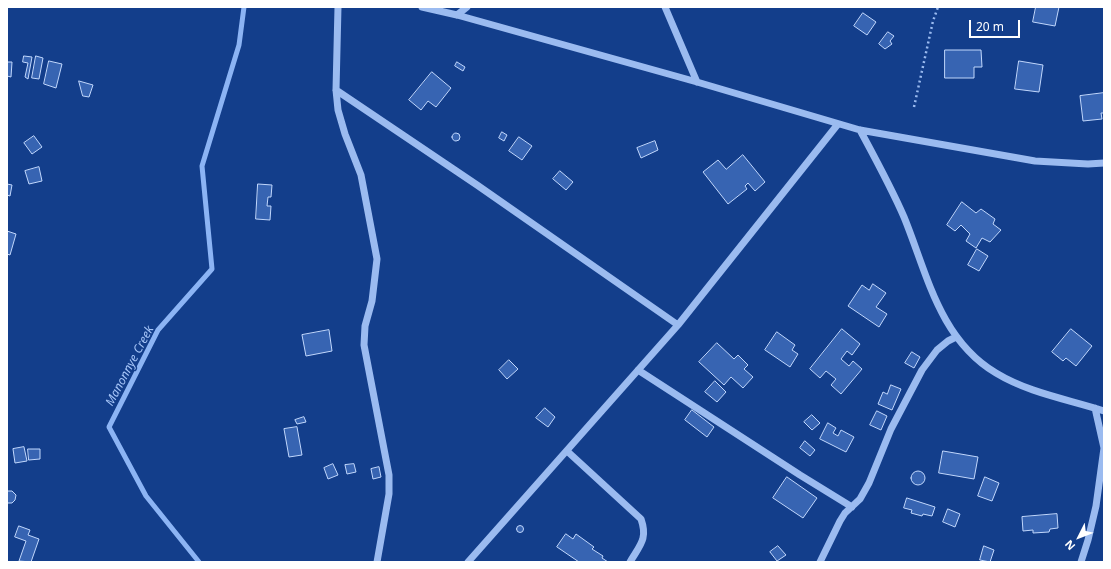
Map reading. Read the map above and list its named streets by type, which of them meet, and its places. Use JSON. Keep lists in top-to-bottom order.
{
  "water": ["Manonnye Creek"],
  "scale_bar": "20 m",
  "north": "bottom left"
}
